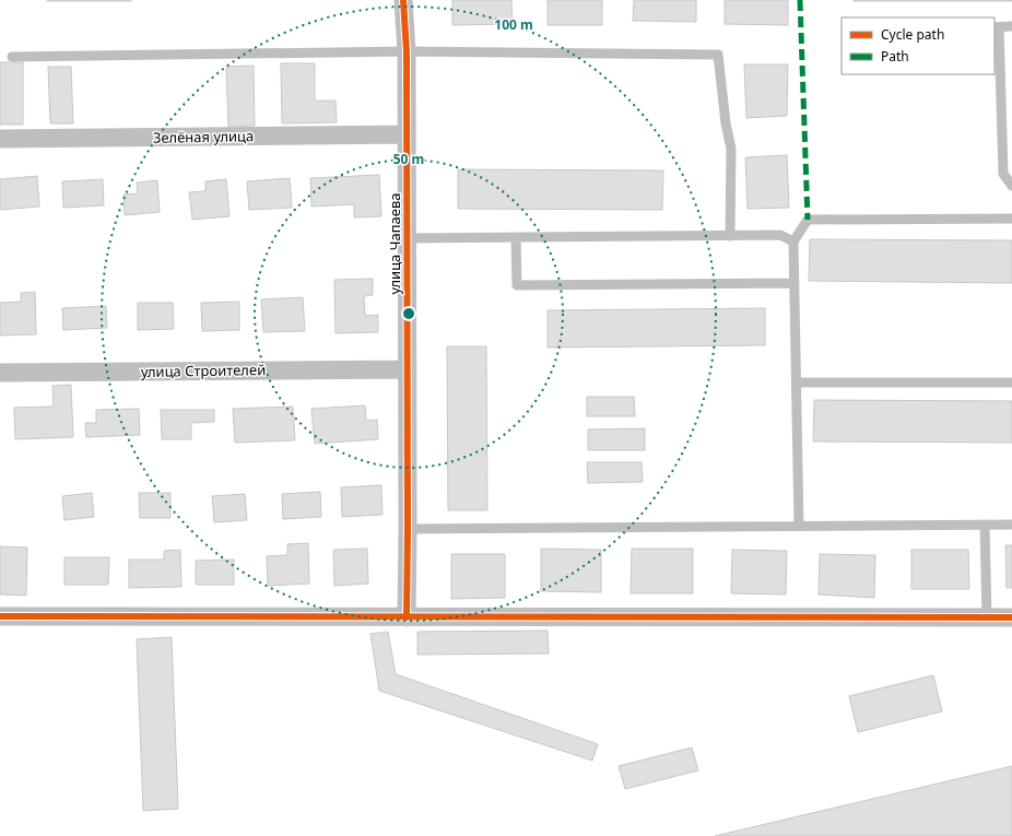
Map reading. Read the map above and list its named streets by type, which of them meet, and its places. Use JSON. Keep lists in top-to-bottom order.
{
  "streets": {
    "street": ["Зелёная улица", "улица Чапаева", "улица Строителей"]
  },
  "crossings": [
    ["Зелёная улица", "улица Чапаева"],
    ["улица Чапаева", "улица Строителей"]
  ],
  "legend": ["Cycle path", "Path"],
  "rings": ["100 m", "50 m"]
}
